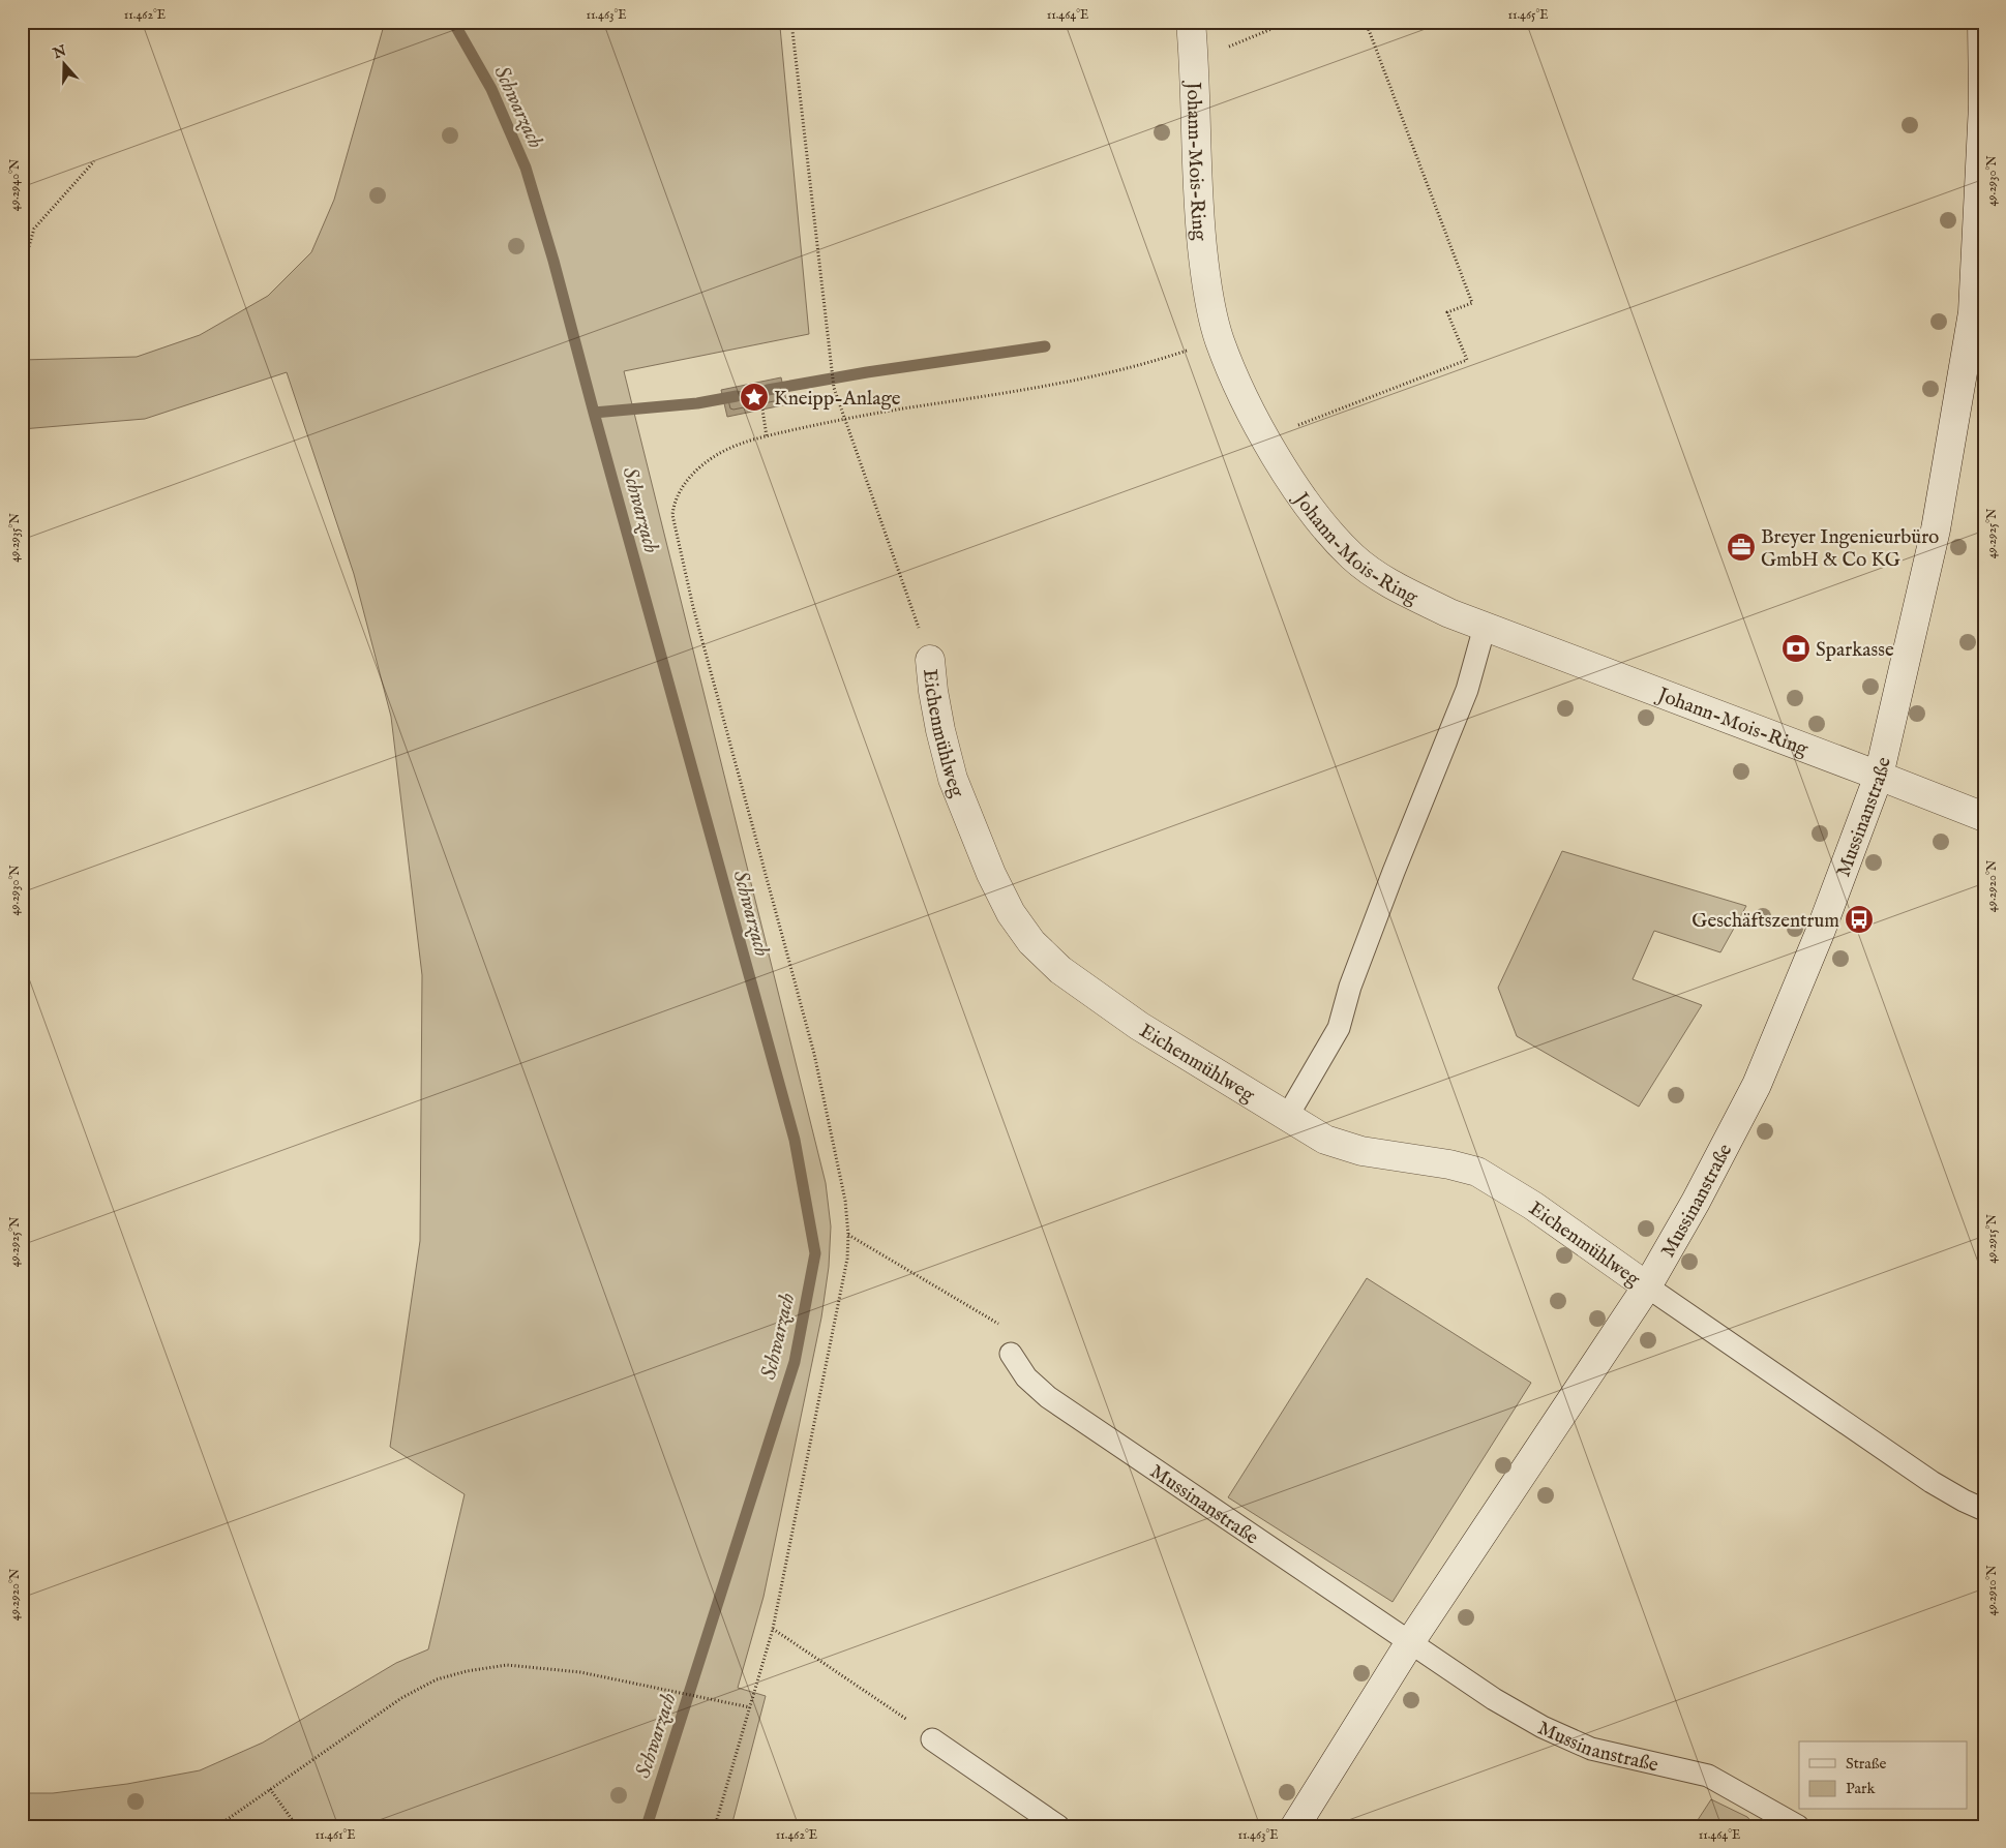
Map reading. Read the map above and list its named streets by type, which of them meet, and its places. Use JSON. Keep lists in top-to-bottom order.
{
  "streets": {
    "street": ["Johann-Mois-Ring", "Eichenmühlweg", "Mussinanstraße"]
  },
  "crossings": [
    ["Johann-Mois-Ring", "Mussinanstraße"],
    ["Eichenmühlweg", "Mussinanstraße"]
  ],
  "water": ["Schwarzach"],
  "places": {
    "place": ["Kneipp-Anlage"],
    "office": ["Breyer Ingenieurbüro GmbH & Co KG"],
    "bank": ["Sparkasse"],
    "bus stop": ["Geschäftszentrum"]
  },
  "legend": ["Straße", "Park"],
  "north": "top",
  "coordinates": [
    "11.462°E",
    "11.463°E",
    "11.464°E",
    "11.465°E",
    "49.2930°N",
    "49.2940°N",
    "49.2925°N",
    "49.2935°N",
    "49.2920°N",
    "49.2915°N",
    "49.2910°N",
    "11.461°E"
  ]
}
